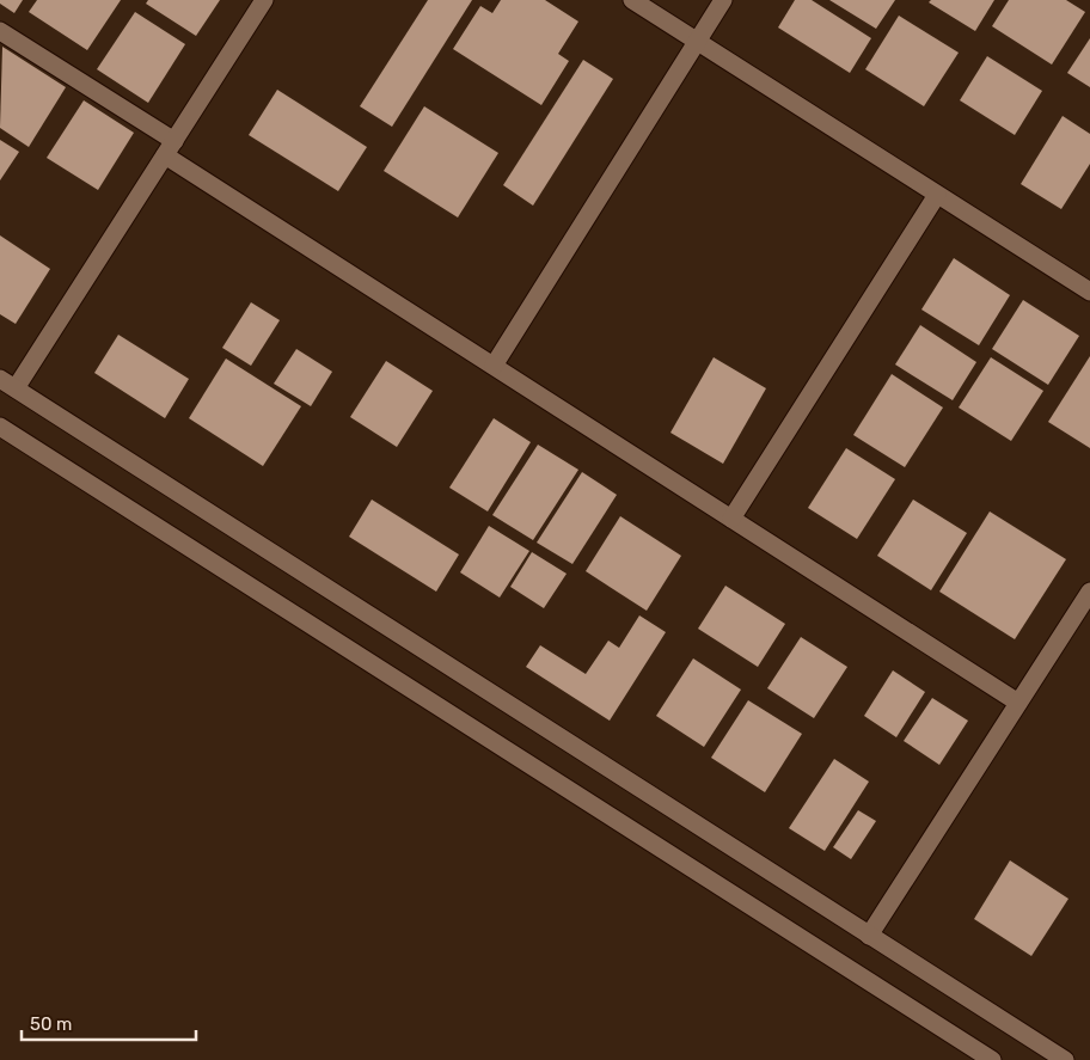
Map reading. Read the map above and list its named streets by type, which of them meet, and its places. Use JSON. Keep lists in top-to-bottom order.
{
  "scale_bar": "50 m"
}
